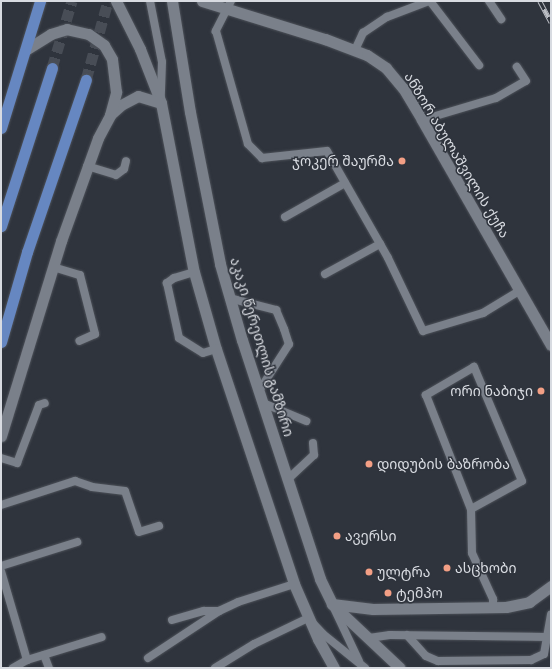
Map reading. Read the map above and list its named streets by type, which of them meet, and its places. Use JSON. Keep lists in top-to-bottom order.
{
  "streets": {
    "main road": ["ანზორ აბულაშვილის ქუჩა", "აკაკი წერეთლის გამზირი"]
  },
  "places": [
    "ჯოკერ შაურმა",
    "ორი ნაბიჯი",
    "დიდუბის ბაზრობა",
    "ავერსი",
    "ასცხობი",
    "ულტრა",
    "ტემპო"
  ]
}
